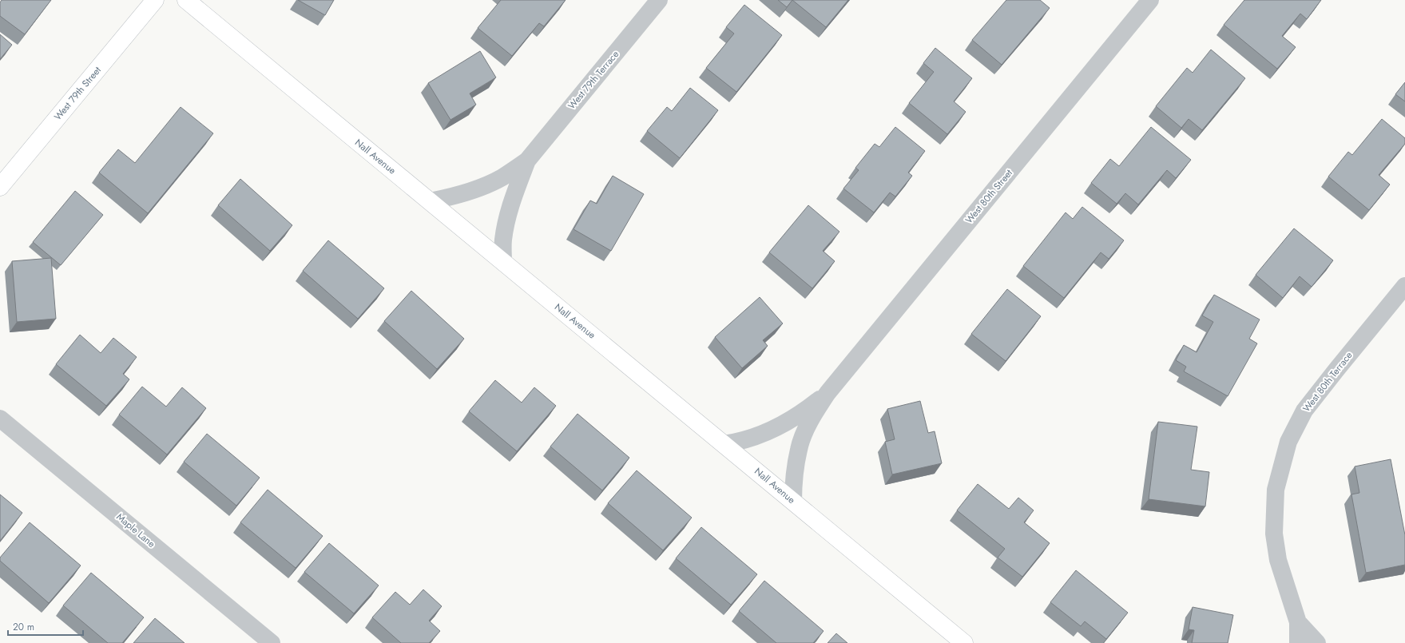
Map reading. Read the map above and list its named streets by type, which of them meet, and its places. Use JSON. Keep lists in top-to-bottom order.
{
  "streets": {
    "main road": ["West 79th Street", "Nall Avenue"],
    "street": [
      "West 79th Terrace",
      "West 80th Street",
      "West 80th Terrace",
      "Maple Lane"
    ]
  },
  "crossings": [
    ["West 79th Terrace", "Nall Avenue"],
    ["Nall Avenue", "West 80th Street"]
  ],
  "scale_bar": "20 m"
}
